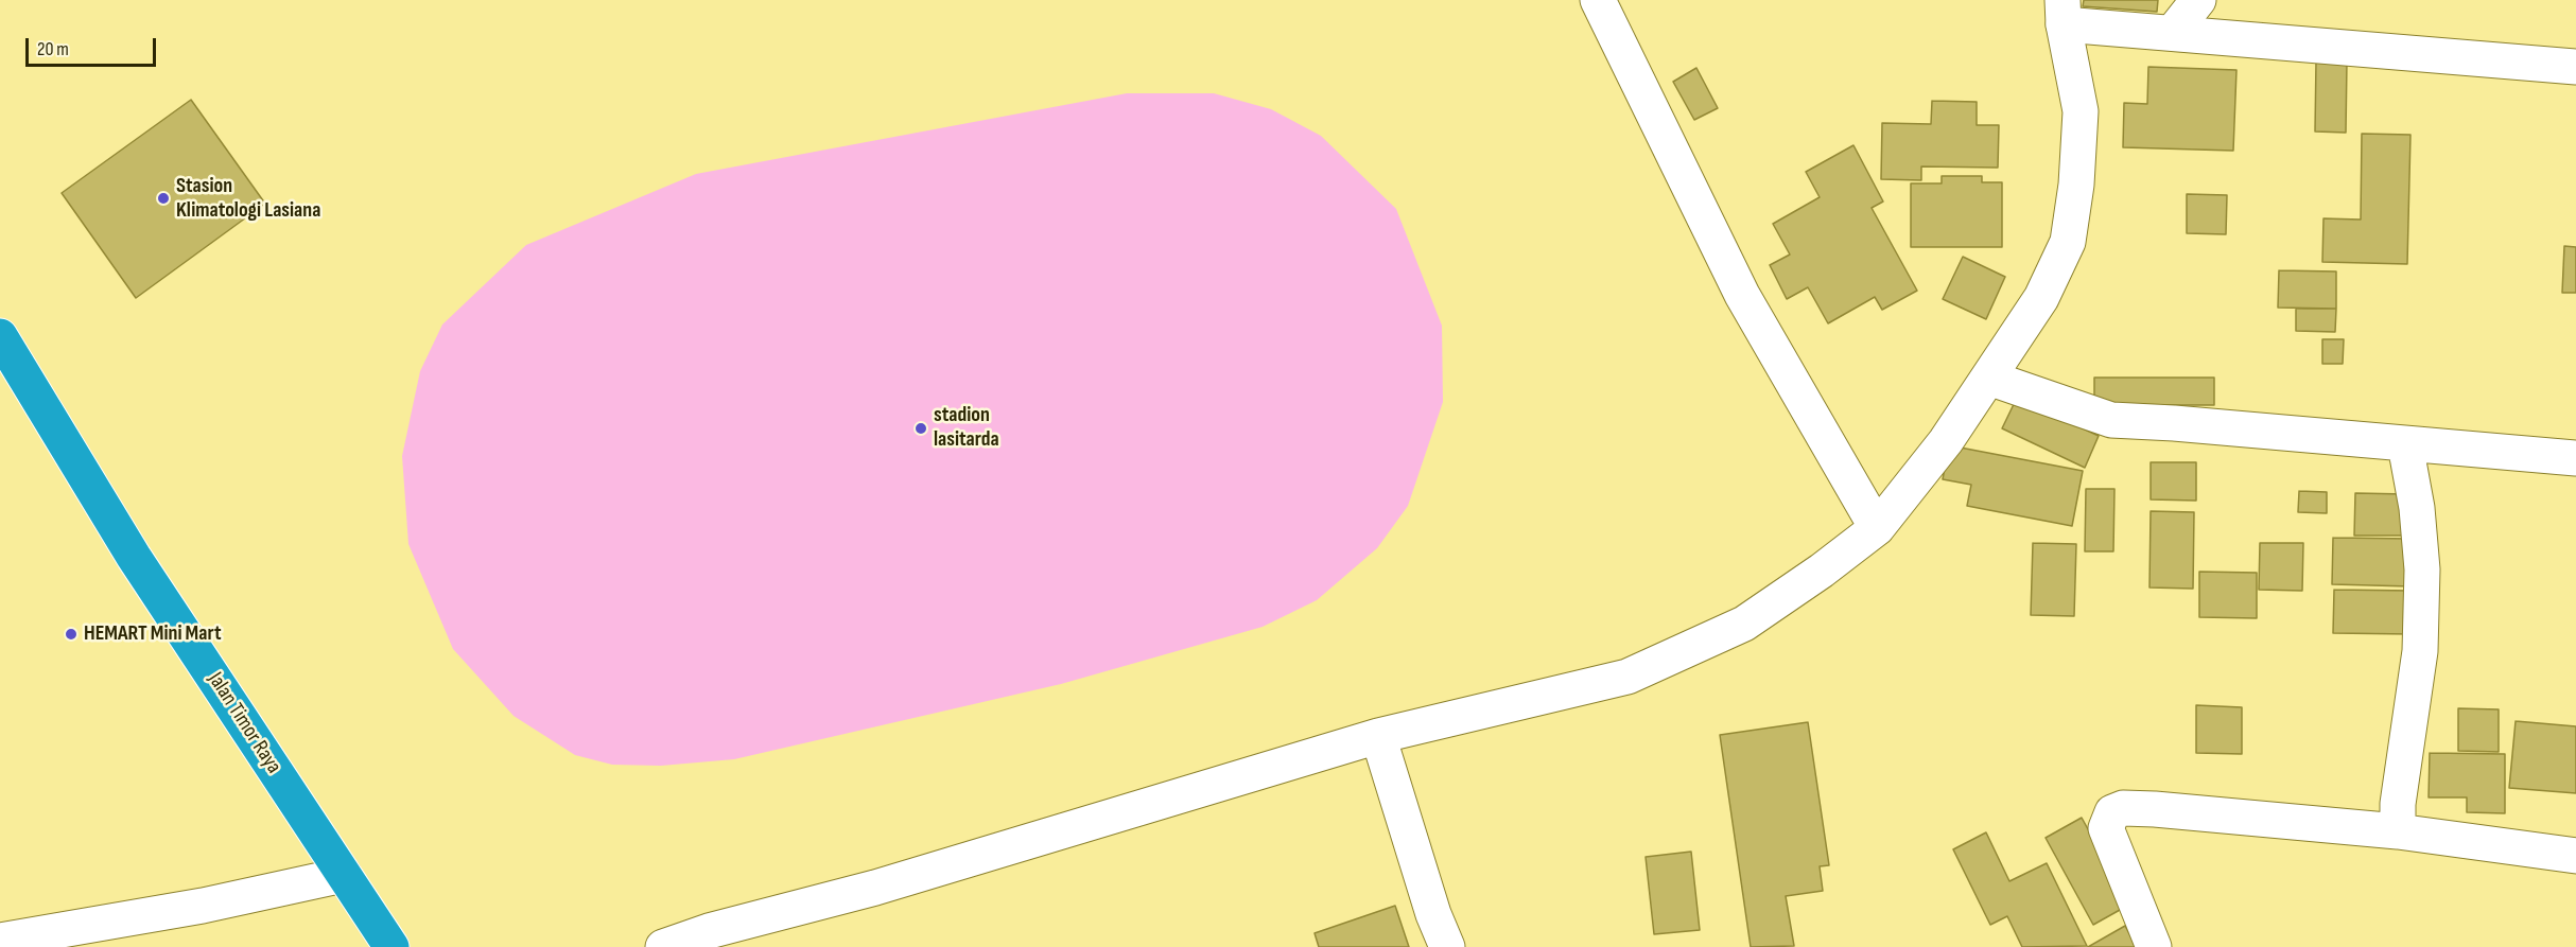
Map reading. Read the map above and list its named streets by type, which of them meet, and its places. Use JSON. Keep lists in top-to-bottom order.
{
  "streets": {
    "highway": ["Jalan Timor Raya"]
  },
  "places": ["Stasion Klimatologi Lasiana", "stadion lasitarda", "HEMART Mini Mart"],
  "scale_bar": "20 m"
}
